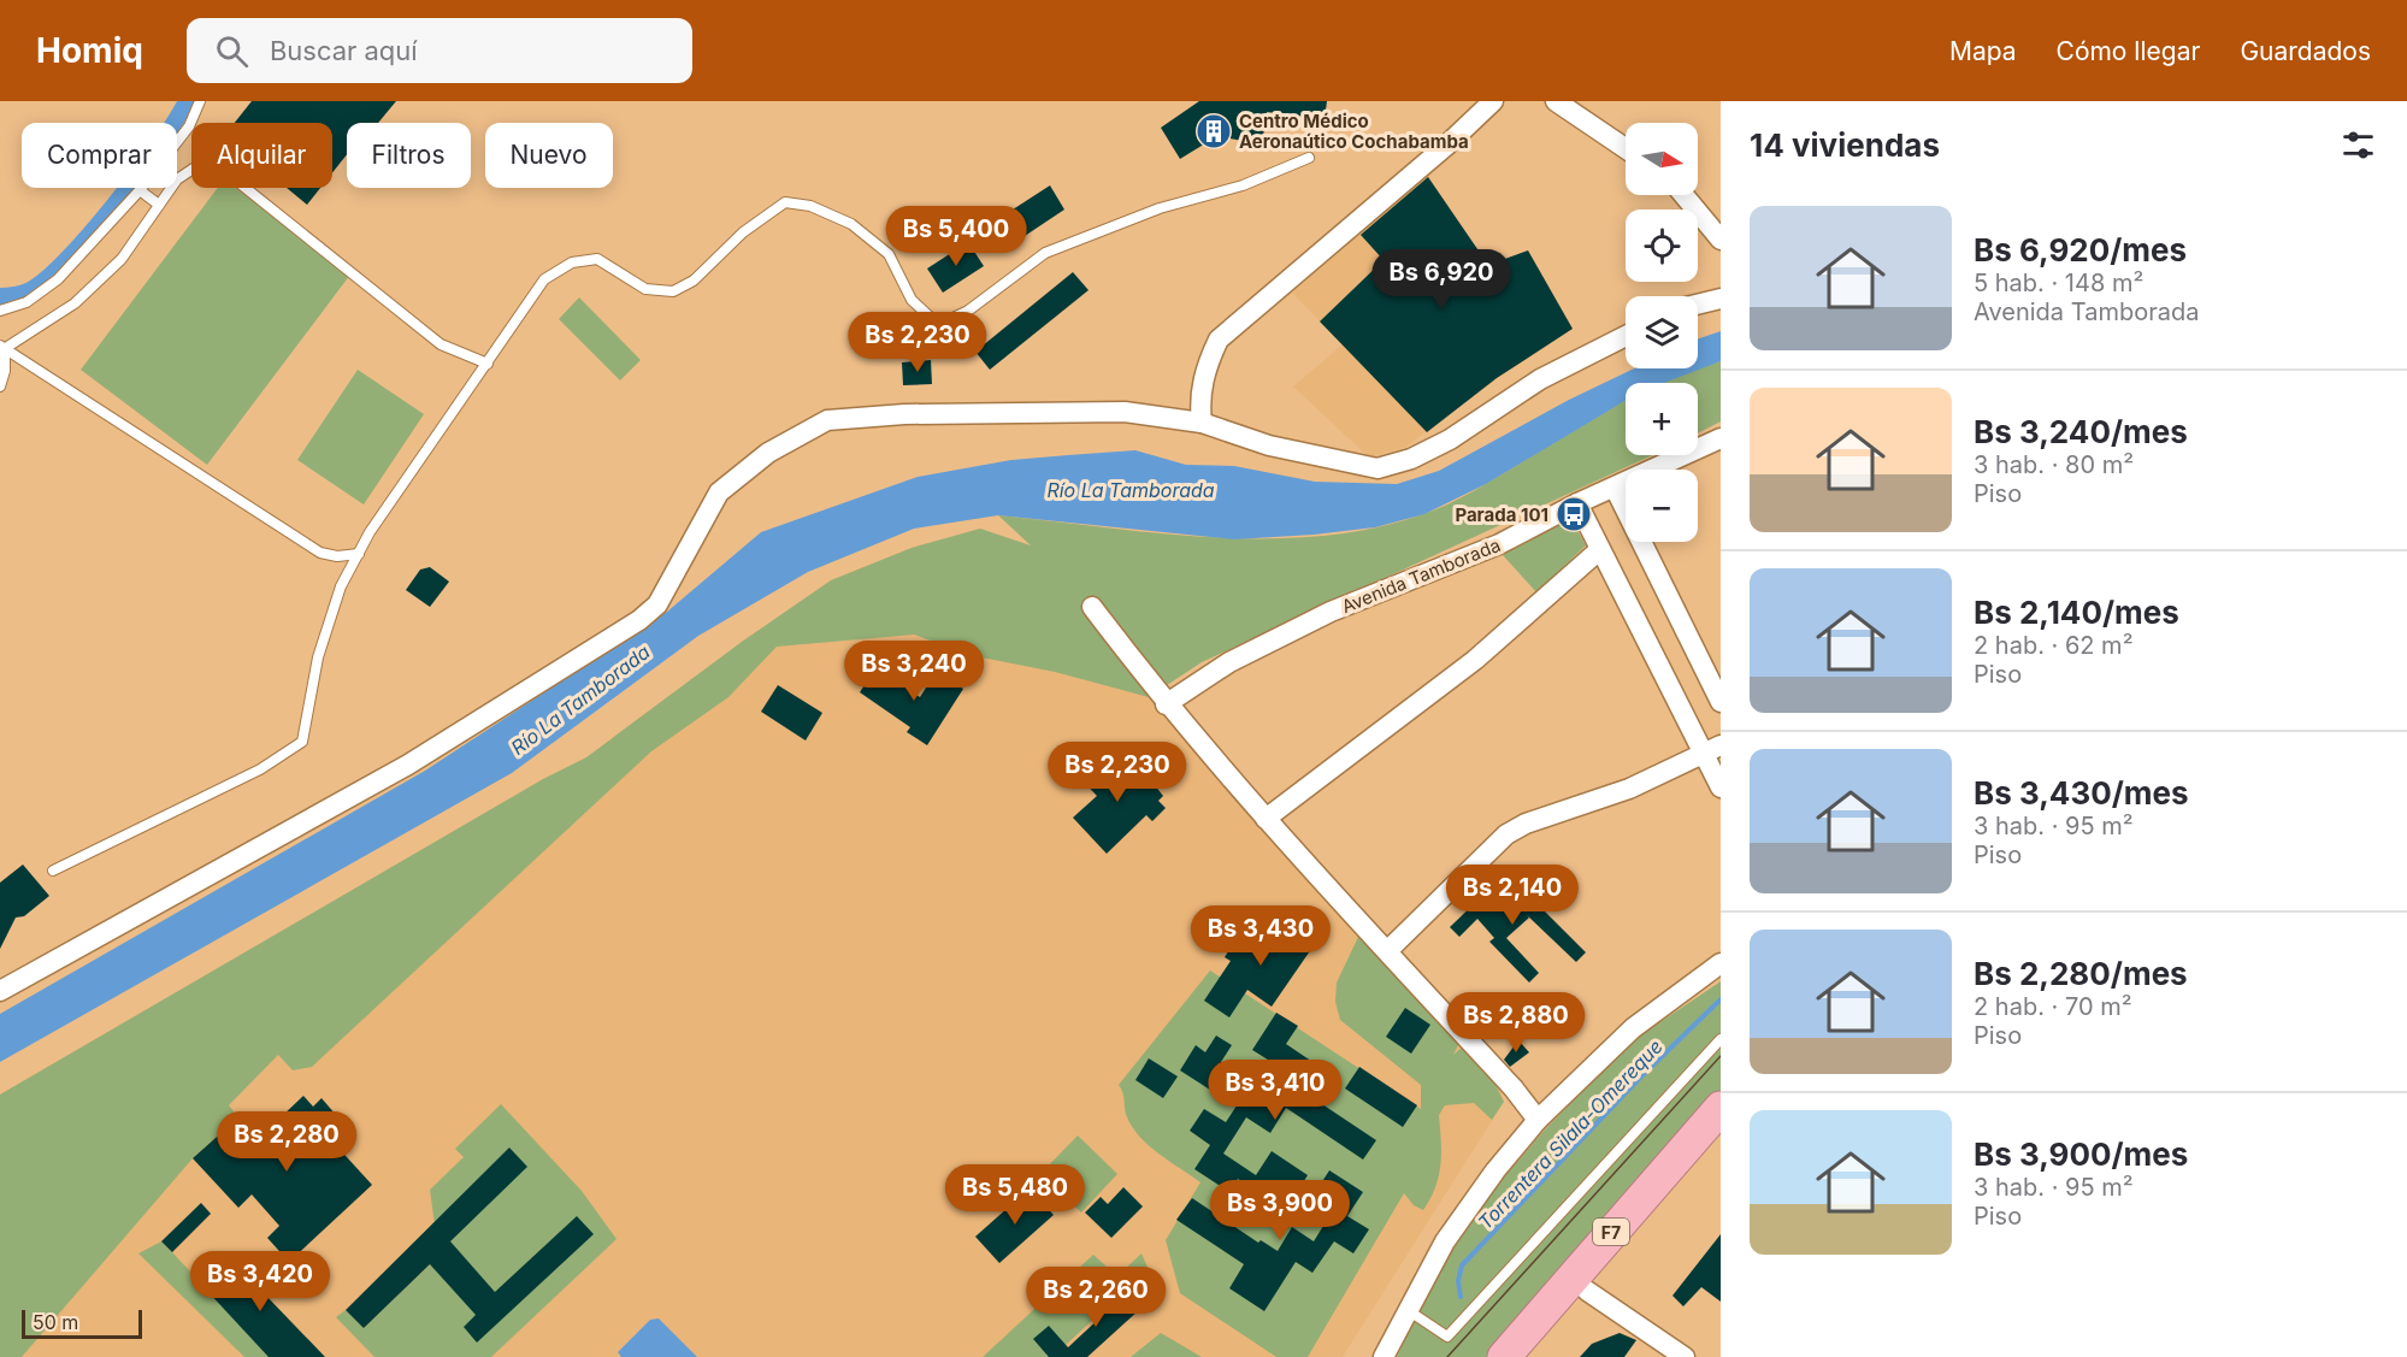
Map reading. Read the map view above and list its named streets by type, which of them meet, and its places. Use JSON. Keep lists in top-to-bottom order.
{
  "streets": {
    "highway": ["F7"],
    "street": ["Avenida Tamborada"]
  },
  "water": ["Río La Tamborada", "Torrentera Silala-Omereque"],
  "places": {
    "building": ["Centro Médico Aeronaútico Cochabamba"],
    "bus stop": ["Parada 101"]
  },
  "scale_bar": "50 m",
  "north": "right",
  "page": {
    "header": "Homiq",
    "search": "Buscar aquí",
    "nav": ["Mapa", "Cómo llegar", "Guardados"],
    "heading": "14 viviendas",
    "map_buttons": ["+", "−"],
    "chip": [
      "Comprar",
      "Alquilar",
      "Filtros",
      "Nuevo"
    ],
    "list": [
      {
        "name": "Bs 6,920/mes",
        "note": "5 hab. · 148 m² · Avenida Tamborada"
      },
      {
        "name": "Bs 3,240/mes",
        "note": "3 hab. · 80 m² · Piso"
      },
      {
        "name": "Bs 2,140/mes",
        "note": "2 hab. · 62 m² · Piso"
      },
      {
        "name": "Bs 3,430/mes",
        "note": "3 hab. · 95 m² · Piso"
      },
      {
        "name": "Bs 2,280/mes",
        "note": "2 hab. · 70 m² · Piso"
      },
      {
        "name": "Bs 3,900/mes",
        "note": "3 hab. · 95 m² · Piso"
      }
    ],
    "price": [
      "Bs 5,400",
      "Bs 6,920",
      "Bs 2,230",
      "Bs 3,240",
      "Bs 2,230",
      "Bs 2,140",
      "Bs 3,430",
      "Bs 2,880",
      "Bs 3,410",
      "Bs 2,280",
      "Bs 5,480",
      "Bs 3,900",
      "Bs 3,420",
      "Bs 2,260"
    ],
    "scale": "50 m"
  }
}
